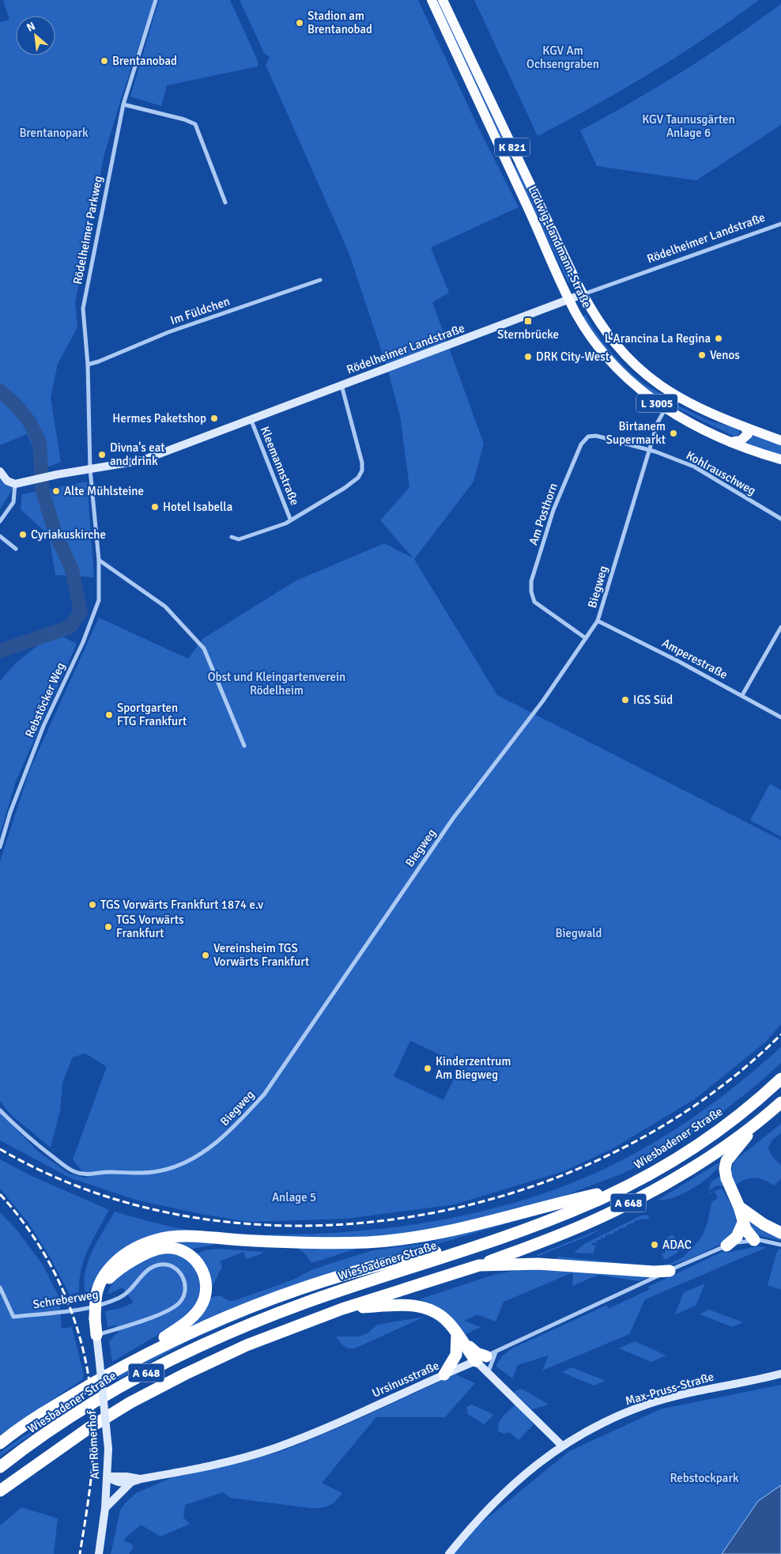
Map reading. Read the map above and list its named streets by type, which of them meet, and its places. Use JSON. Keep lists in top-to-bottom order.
{
  "streets": {
    "highway": ["Wiesbadener Straße", "A 648"],
    "main road": [
      "K 821",
      "Rödelheimer Landstraße",
      "Ludwig-Landmann-Straße",
      "L 3005",
      "Ursinusstraße",
      "Max-Pruss-Straße",
      "Am Römerhof"
    ],
    "street": [
      "Rödelheimer Parkweg",
      "Im Füldchen",
      "Kleemannstraße",
      "Kohlrauschweg",
      "Am Posthorn",
      "Biegweg",
      "Amperestraße",
      "Rebstöcker Weg",
      "Schreberweg"
    ]
  },
  "crossings": [
    ["Rödelheimer Parkweg", "Rödelheimer Landstraße"],
    ["Rödelheimer Parkweg", "Im Füldchen"],
    ["Rödelheimer Parkweg", "Rebstöcker Weg"],
    ["Rödelheimer Landstraße", "Ludwig-Landmann-Straße"],
    ["Rödelheimer Landstraße", "Kleemannstraße"],
    ["Rödelheimer Landstraße", "Rebstöcker Weg"],
    ["Ludwig-Landmann-Straße", "Biegweg"],
    ["Kohlrauschweg", "Am Posthorn"],
    ["Kohlrauschweg", "Biegweg"],
    ["Am Posthorn", "Biegweg"],
    ["Biegweg", "Amperestraße"],
    ["Schreberweg", "Am Römerhof"],
    ["Ursinusstraße", "Am Römerhof"]
  ],
  "parks": [
    "KGV Am Ochsengraben",
    "KGV Taunusgärten Anlage 6",
    "Brentanopark",
    "Obst und Kleingartenverein Rödelheim",
    "Biegwald",
    "Anlage 5",
    "Rebstockpark"
  ],
  "places": {
    "other": [
      "Stadion am Brentanobad",
      "Brentanobad",
      "L'Arancina La Regina",
      "Venos",
      "DRK City-West",
      "Hermes Paketshop",
      "Birtanem Supermarkt",
      "Divna's eat and drink",
      "Alte Mühlsteine",
      "Hotel Isabella",
      "Cyriakuskirche",
      "IGS Süd",
      "Sportgarten FTG Frankfurt",
      "TGS Vorwärts Frankfurt 1874 e.v",
      "TGS Vorwärts Frankfurt",
      "Vereinsheim TGS Vorwärts Frankfurt",
      "Kinderzentrum Am Biegweg",
      "ADAC"
    ],
    "transit": ["Sternbrücke"]
  },
  "north": "top left"
}
